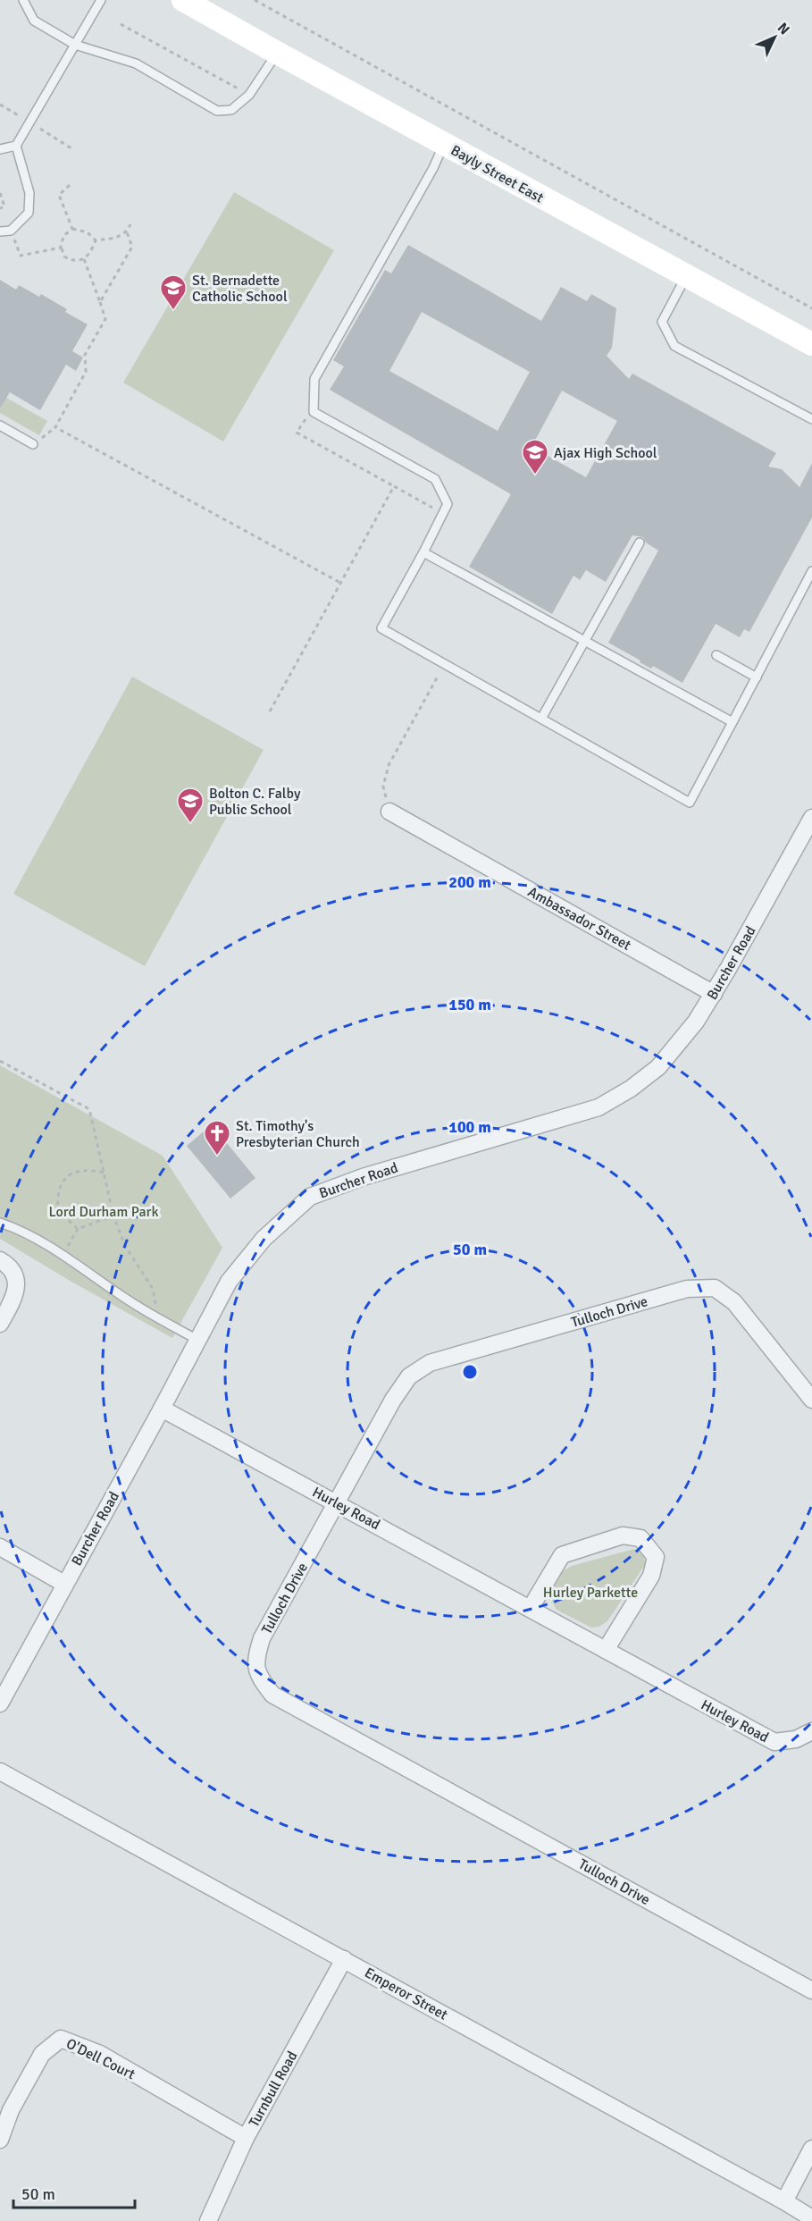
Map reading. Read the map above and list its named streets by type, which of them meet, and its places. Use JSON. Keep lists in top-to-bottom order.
{
  "streets": {
    "main road": ["Bayly Street East"],
    "street": [
      "Ambassador Street",
      "Burcher Road",
      "Tulloch Drive",
      "Hurley Road",
      "Emperor Street",
      "O'Dell Court",
      "Turnbull Road"
    ]
  },
  "crossings": [
    ["Ambassador Street", "Burcher Road"],
    ["Burcher Road", "Hurley Road"],
    ["Tulloch Drive", "Hurley Road"],
    ["Emperor Street", "Turnbull Road"],
    ["O'Dell Court", "Turnbull Road"]
  ],
  "parks": ["Lord Durham Park", "Hurley Parkette"],
  "places": {
    "school or university": ["St. Bernadette Catholic School", "Ajax High School", "Bolton C. Falby Public School"],
    "church": ["St. Timothy's Presbyterian Church"]
  },
  "scale_bar": "50 m",
  "north": "top right",
  "rings": [
    "200 m",
    "150 m",
    "100 m",
    "50 m"
  ]
}
